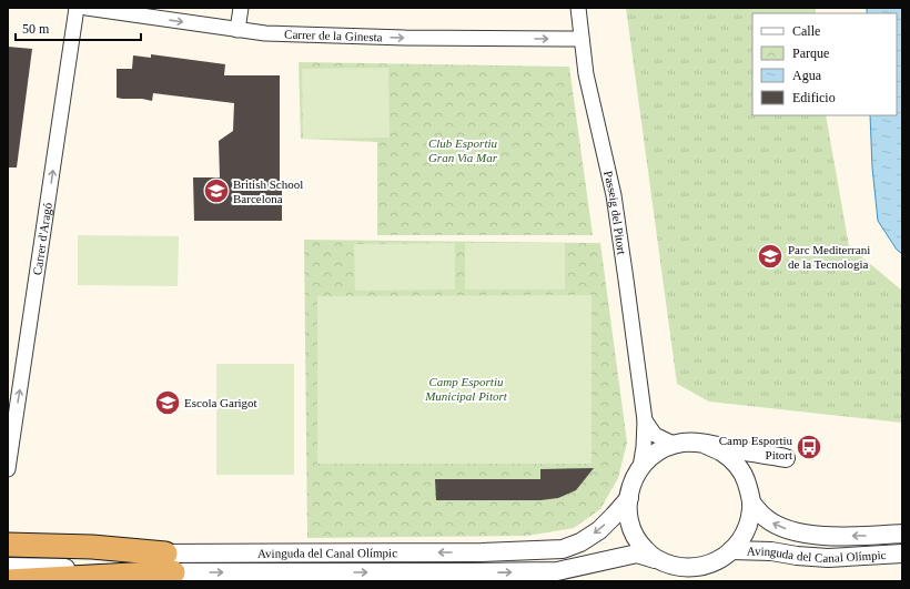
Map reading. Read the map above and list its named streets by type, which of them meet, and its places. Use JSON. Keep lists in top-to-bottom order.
{
  "streets": {
    "street": [
      "Carrer de la Ginesta",
      "Passeig del Pitort",
      "Carrer d'Aragó",
      "Avinguda del Canal Olímpic"
    ]
  },
  "crossings": [
    ["Carrer de la Ginesta", "Passeig del Pitort"],
    ["Passeig del Pitort", "Avinguda del Canal Olímpic"]
  ],
  "one_way": ["Carrer de la Ginesta", "Carrer d'Aragó"],
  "parks": ["Club Esportiu Gran Via Mar", "Camp Esportiu Municipal Pitort"],
  "places": {
    "school or university": ["British School Barcelona", "Parc Mediterrani de la Tecnologia", "Escola Garigot"],
    "bus stop": ["Camp Esportiu Pitort"]
  },
  "legend": [
    "Calle",
    "Parque",
    "Agua",
    "Edificio"
  ],
  "scale_bar": "50 m"
}
